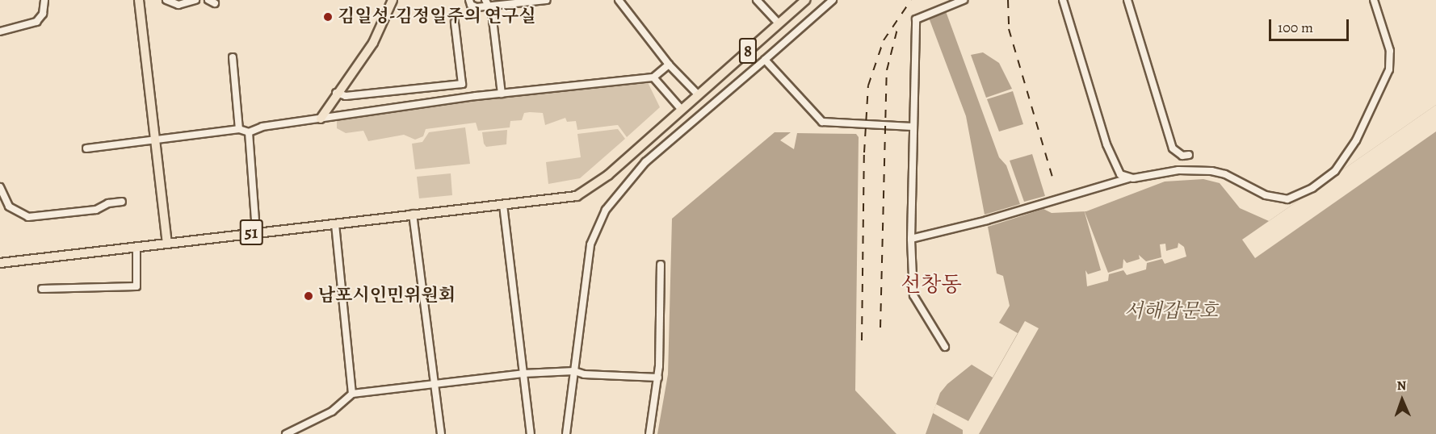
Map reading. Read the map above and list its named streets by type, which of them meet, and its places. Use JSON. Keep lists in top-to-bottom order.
{
  "streets": {
    "main road": ["8", "51"]
  },
  "crossings": [
    ["8", "51"]
  ],
  "districts": ["선창동"],
  "water": ["서해갑문호"],
  "places": ["김일성-김정일주의 연구실", "남포시인민위원회"],
  "scale_bar": "100 m",
  "north": "top"
}
